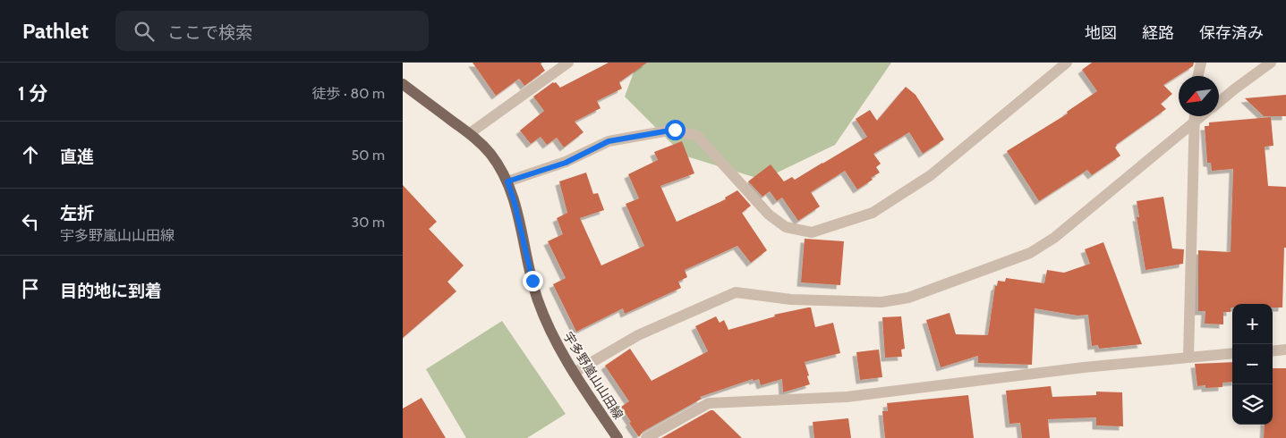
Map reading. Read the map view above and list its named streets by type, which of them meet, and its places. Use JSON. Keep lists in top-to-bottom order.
{
  "streets": {
    "main road": ["宇多野嵐山山田線"]
  },
  "north": "bottom left",
  "page": {
    "header": "Pathlet",
    "search": "ここで検索",
    "nav": ["地図", "経路", "保存済み"],
    "heading": ["1 分", "徒歩 · 80 m"],
    "list": [
      ["直進", "50 m"],
      ["左折", "宇多野嵐山山田線", "30 m"],
      "目的地に到着"
    ],
    "map_buttons": ["+", "−"]
  }
}
